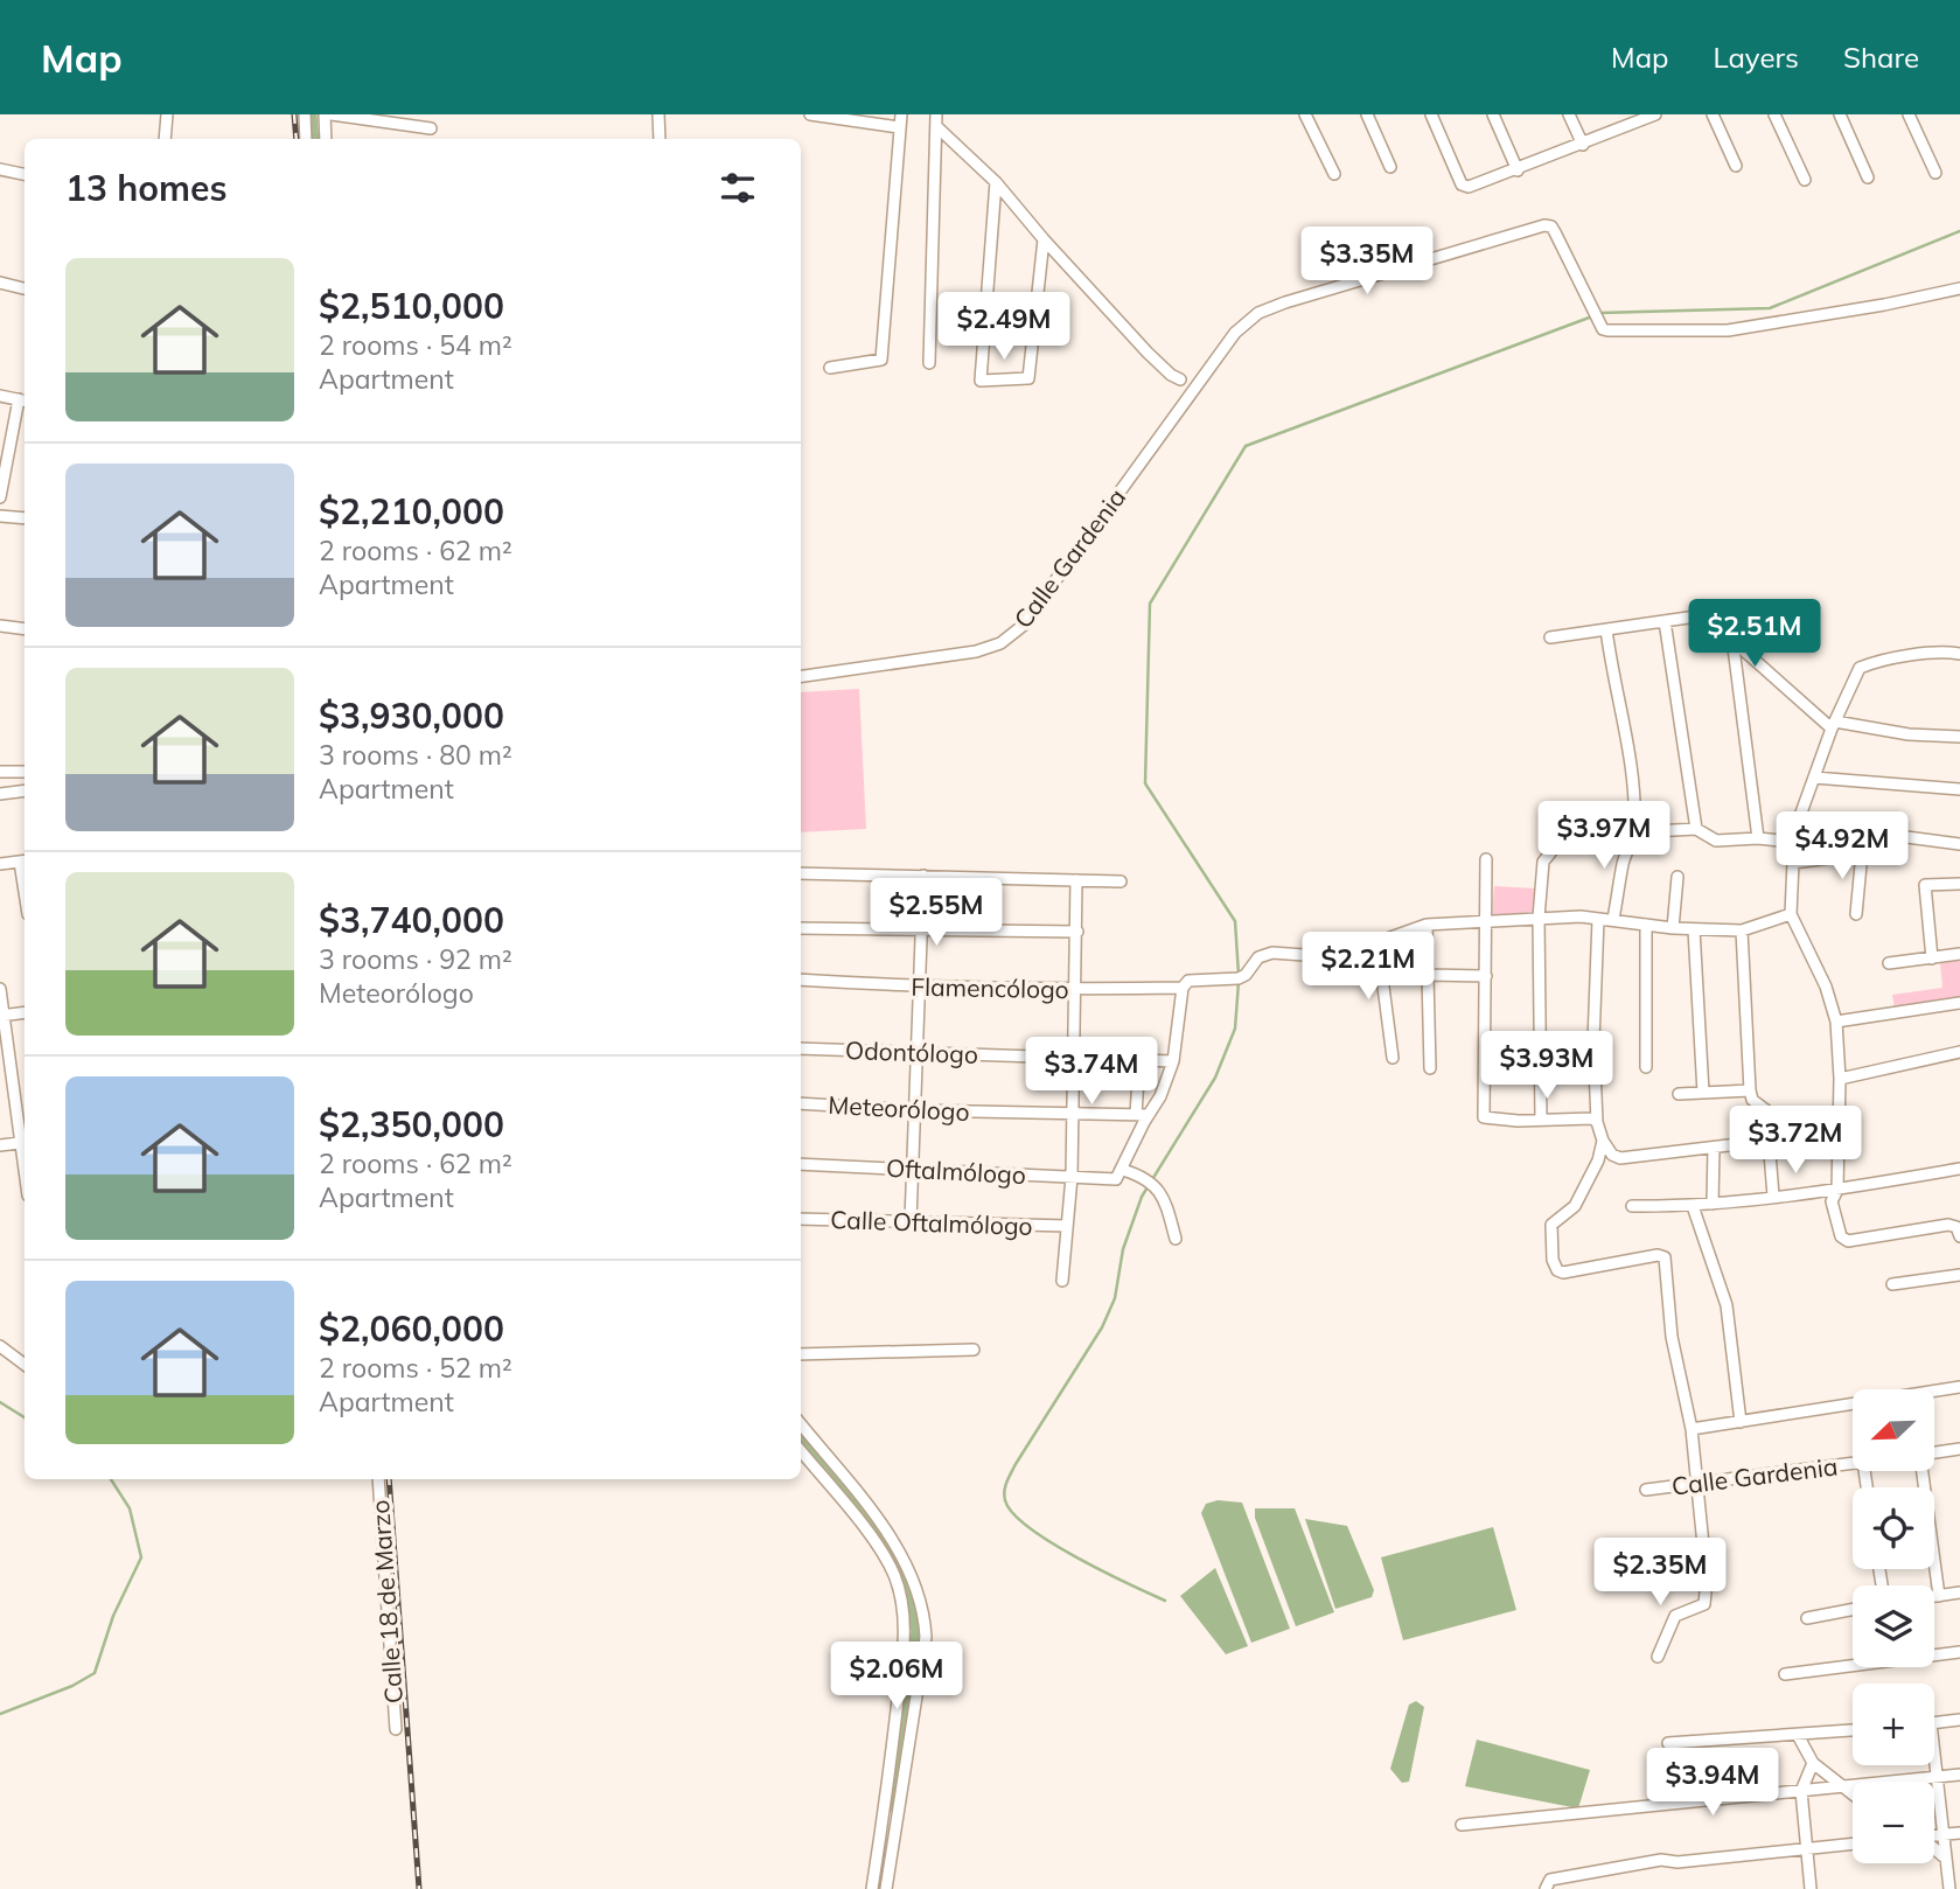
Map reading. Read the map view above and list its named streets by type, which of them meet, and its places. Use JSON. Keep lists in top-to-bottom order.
{
  "streets": {
    "street": [
      "Calle Gardenia",
      "Flamencólogo",
      "Odontólogo",
      "Meteorólogo",
      "Oftalmólogo",
      "Calle Oftalmólogo",
      "Calle 18 de Marzo"
    ]
  },
  "north": "bottom left",
  "page": {
    "header": "Map",
    "nav": ["Map", "Layers", "Share"],
    "heading": "13 homes",
    "price": [
      "$3.35M",
      "$2.49M",
      "$2.51M",
      "$3.97M",
      "$4.92M",
      "$2.55M",
      "$2.21M",
      "$3.93M",
      "$3.74M",
      "$3.72M",
      "$2.35M",
      "$2.06M",
      "$3.94M"
    ],
    "list": [
      {
        "name": "$2,510,000",
        "note": "2 rooms · 54 m² · Apartment"
      },
      {
        "name": "$2,210,000",
        "note": "2 rooms · 62 m² · Apartment"
      },
      {
        "name": "$3,930,000",
        "note": "3 rooms · 80 m² · Apartment"
      },
      {
        "name": "$3,740,000",
        "note": "3 rooms · 92 m² · Meteorólogo"
      },
      {
        "name": "$2,350,000",
        "note": "2 rooms · 62 m² · Apartment"
      },
      {
        "name": "$2,060,000",
        "note": "2 rooms · 52 m² · Apartment"
      }
    ],
    "map_buttons": ["+", "−"]
  }
}
